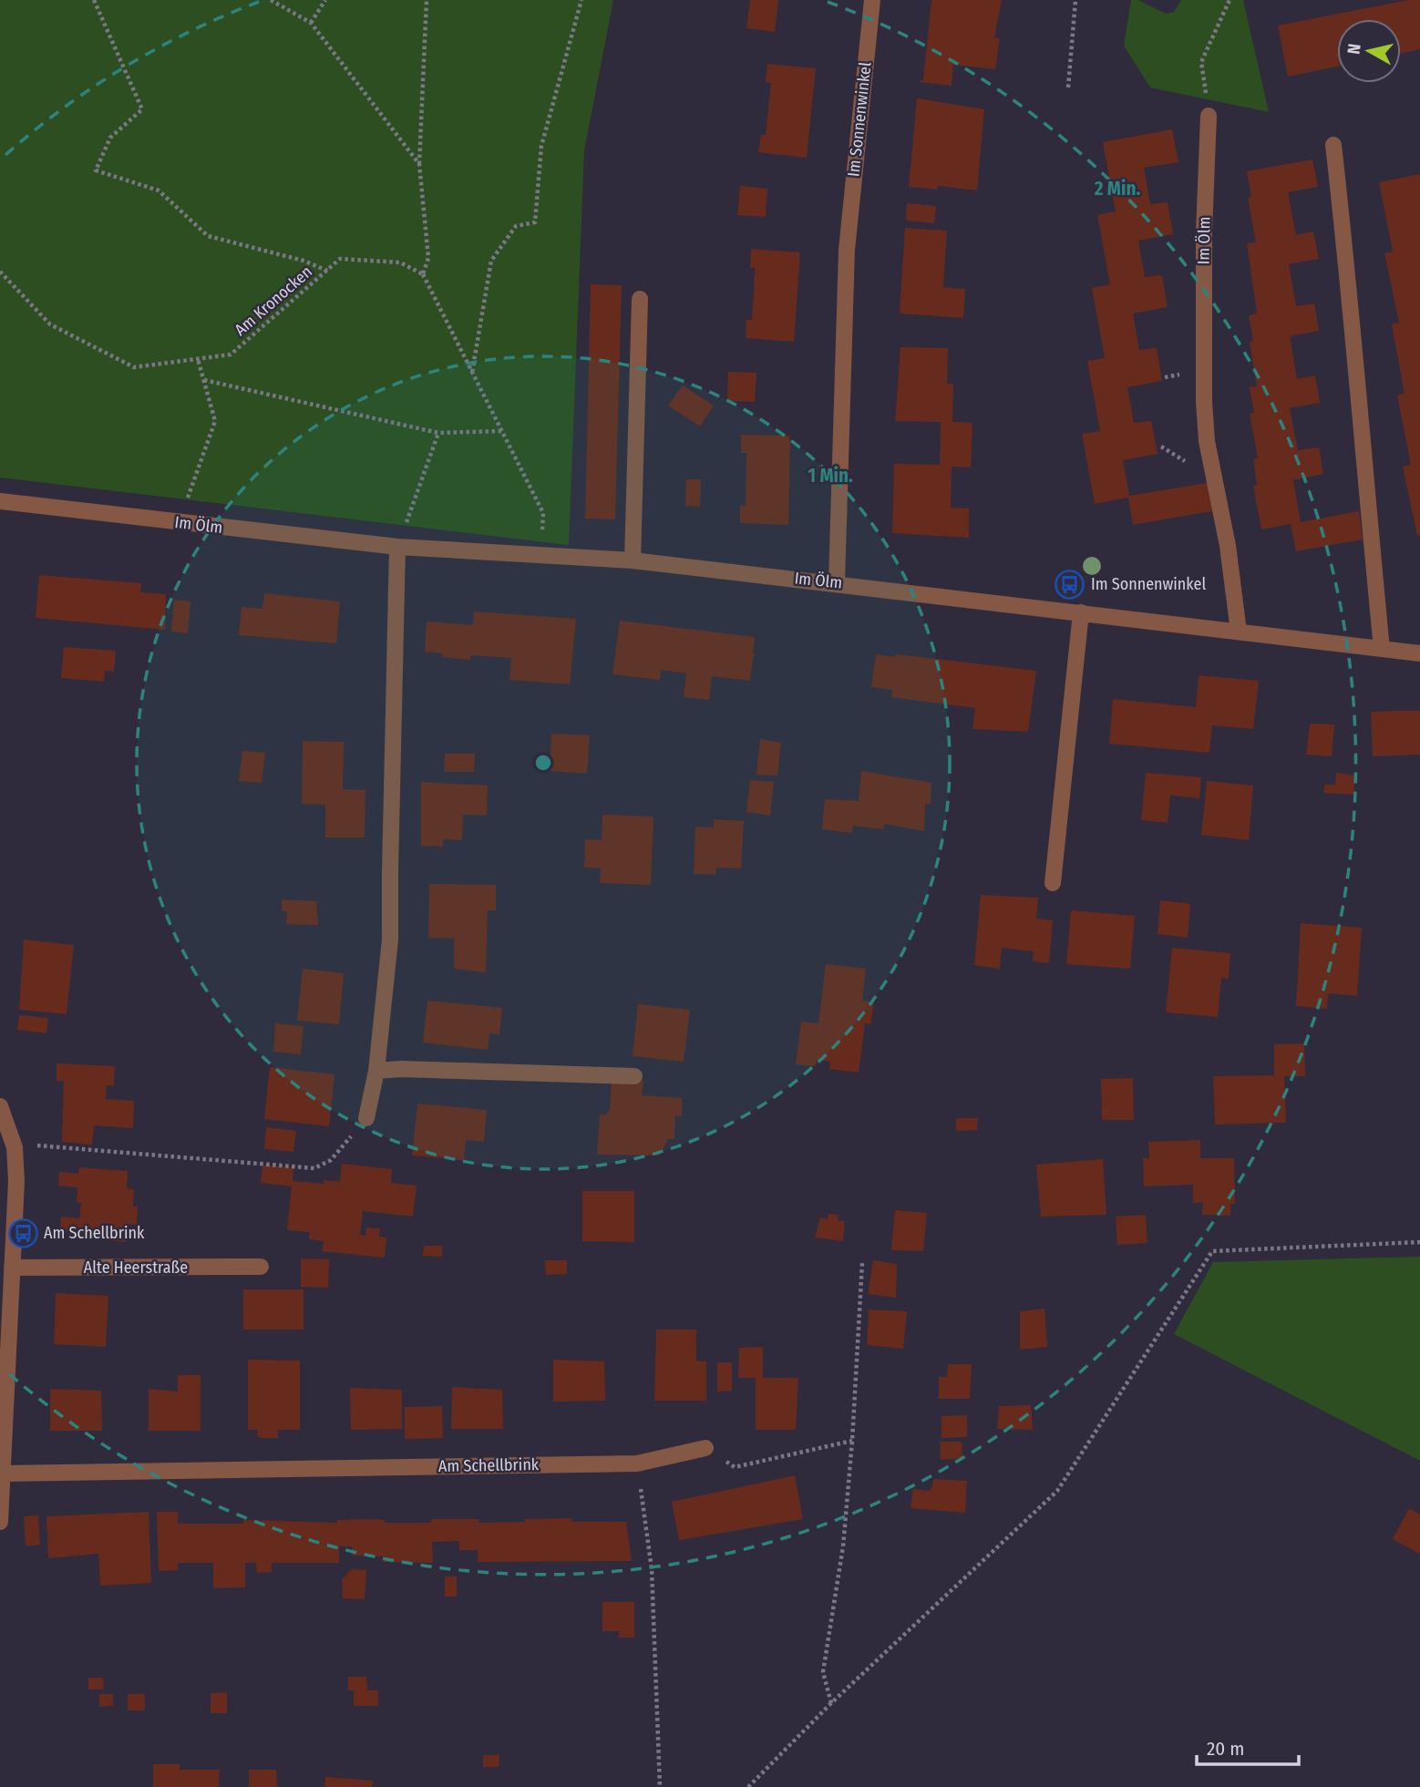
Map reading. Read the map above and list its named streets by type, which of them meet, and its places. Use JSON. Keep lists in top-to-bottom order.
{
  "streets": {
    "street": [
      "Im Sonnenwinkel",
      "Im Ölm",
      "Alte Heerstraße",
      "Am Schellbrink"
    ],
    "path": ["Am Kronocken"]
  },
  "crossings": [
    ["Im Sonnenwinkel", "Im Ölm"]
  ],
  "places": {
    "bus stop": ["Im Sonnenwinkel", "Am Schellbrink"]
  },
  "scale_bar": "20 m",
  "north": "left",
  "rings": ["2 Min.", "1 Min."]
}
